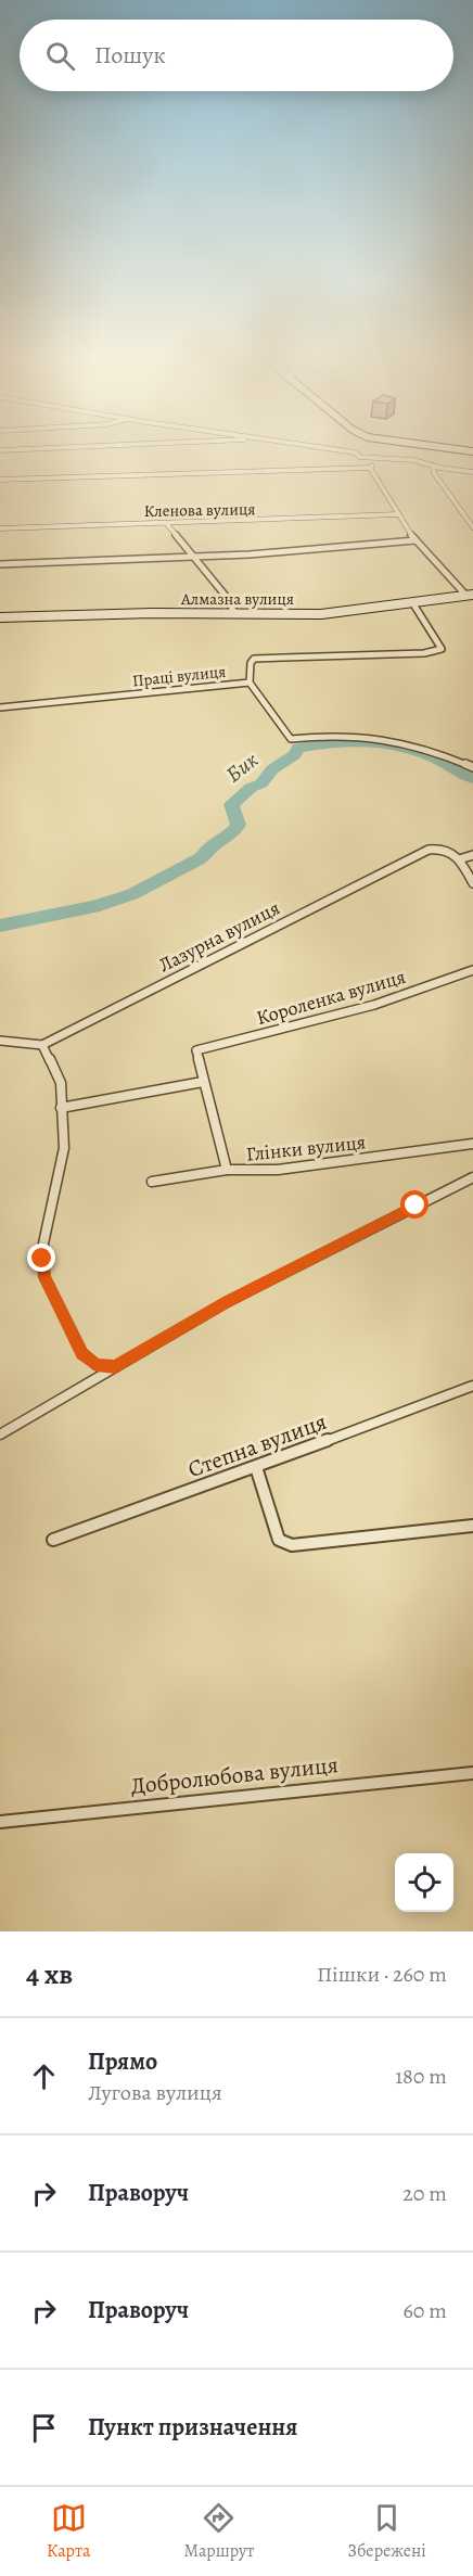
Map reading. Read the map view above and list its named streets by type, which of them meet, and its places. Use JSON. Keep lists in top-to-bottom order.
{
  "streets": {
    "main road": ["Алмазна вулиця"],
    "street": [
      "Кленова вулиця",
      "Праці вулиця",
      "Лазурна вулиця",
      "Короленка вулиця",
      "Глінки вулиця",
      "Степна вулиця",
      "Добролюбова вулиця"
    ]
  },
  "crossings": [
    ["Алмазна вулиця", "Праці вулиця"],
    ["Короленка вулиця", "Глінки вулиця"]
  ],
  "water": ["Бик"],
  "page": {
    "search": "Пошук",
    "heading": ["4 хв", "Пішки · 260 m"],
    "list": [
      ["Прямо", "Лугова вулиця", "180 m"],
      ["Праворуч", "20 m"],
      ["Праворуч", "60 m"],
      "Пункт призначення"
    ],
    "nav": ["Карта", "Маршрут", "Збережені"]
  }
}
